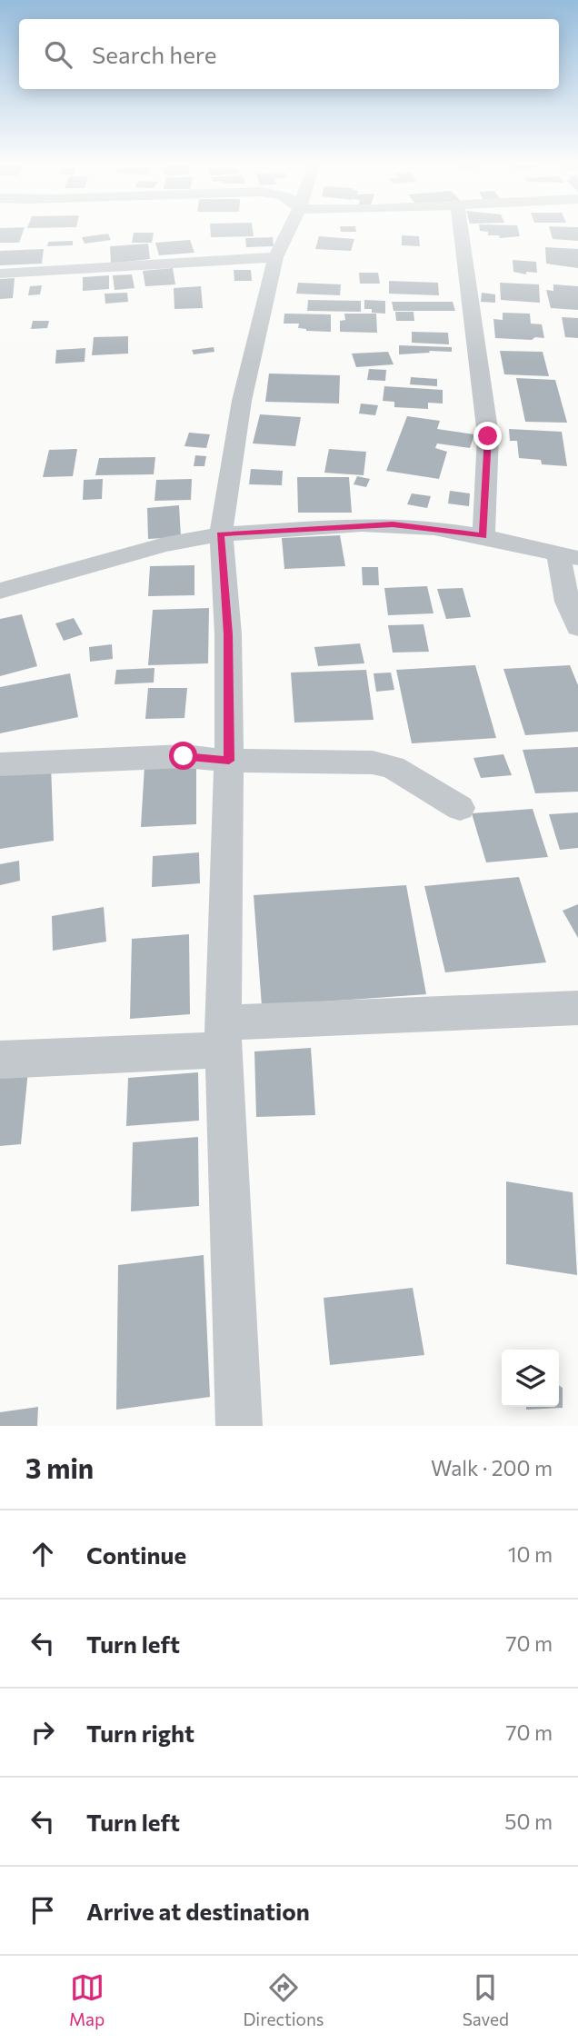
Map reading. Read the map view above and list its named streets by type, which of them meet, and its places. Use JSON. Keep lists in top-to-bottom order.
{
  "page": {
    "search": "Search here",
    "heading": ["3 min", "Walk · 200 m"],
    "list": [
      ["Continue", "10 m"],
      ["Turn left", "70 m"],
      ["Turn right", "70 m"],
      ["Turn left", "50 m"],
      "Arrive at destination"
    ],
    "nav": ["Map", "Directions", "Saved"]
  }
}
